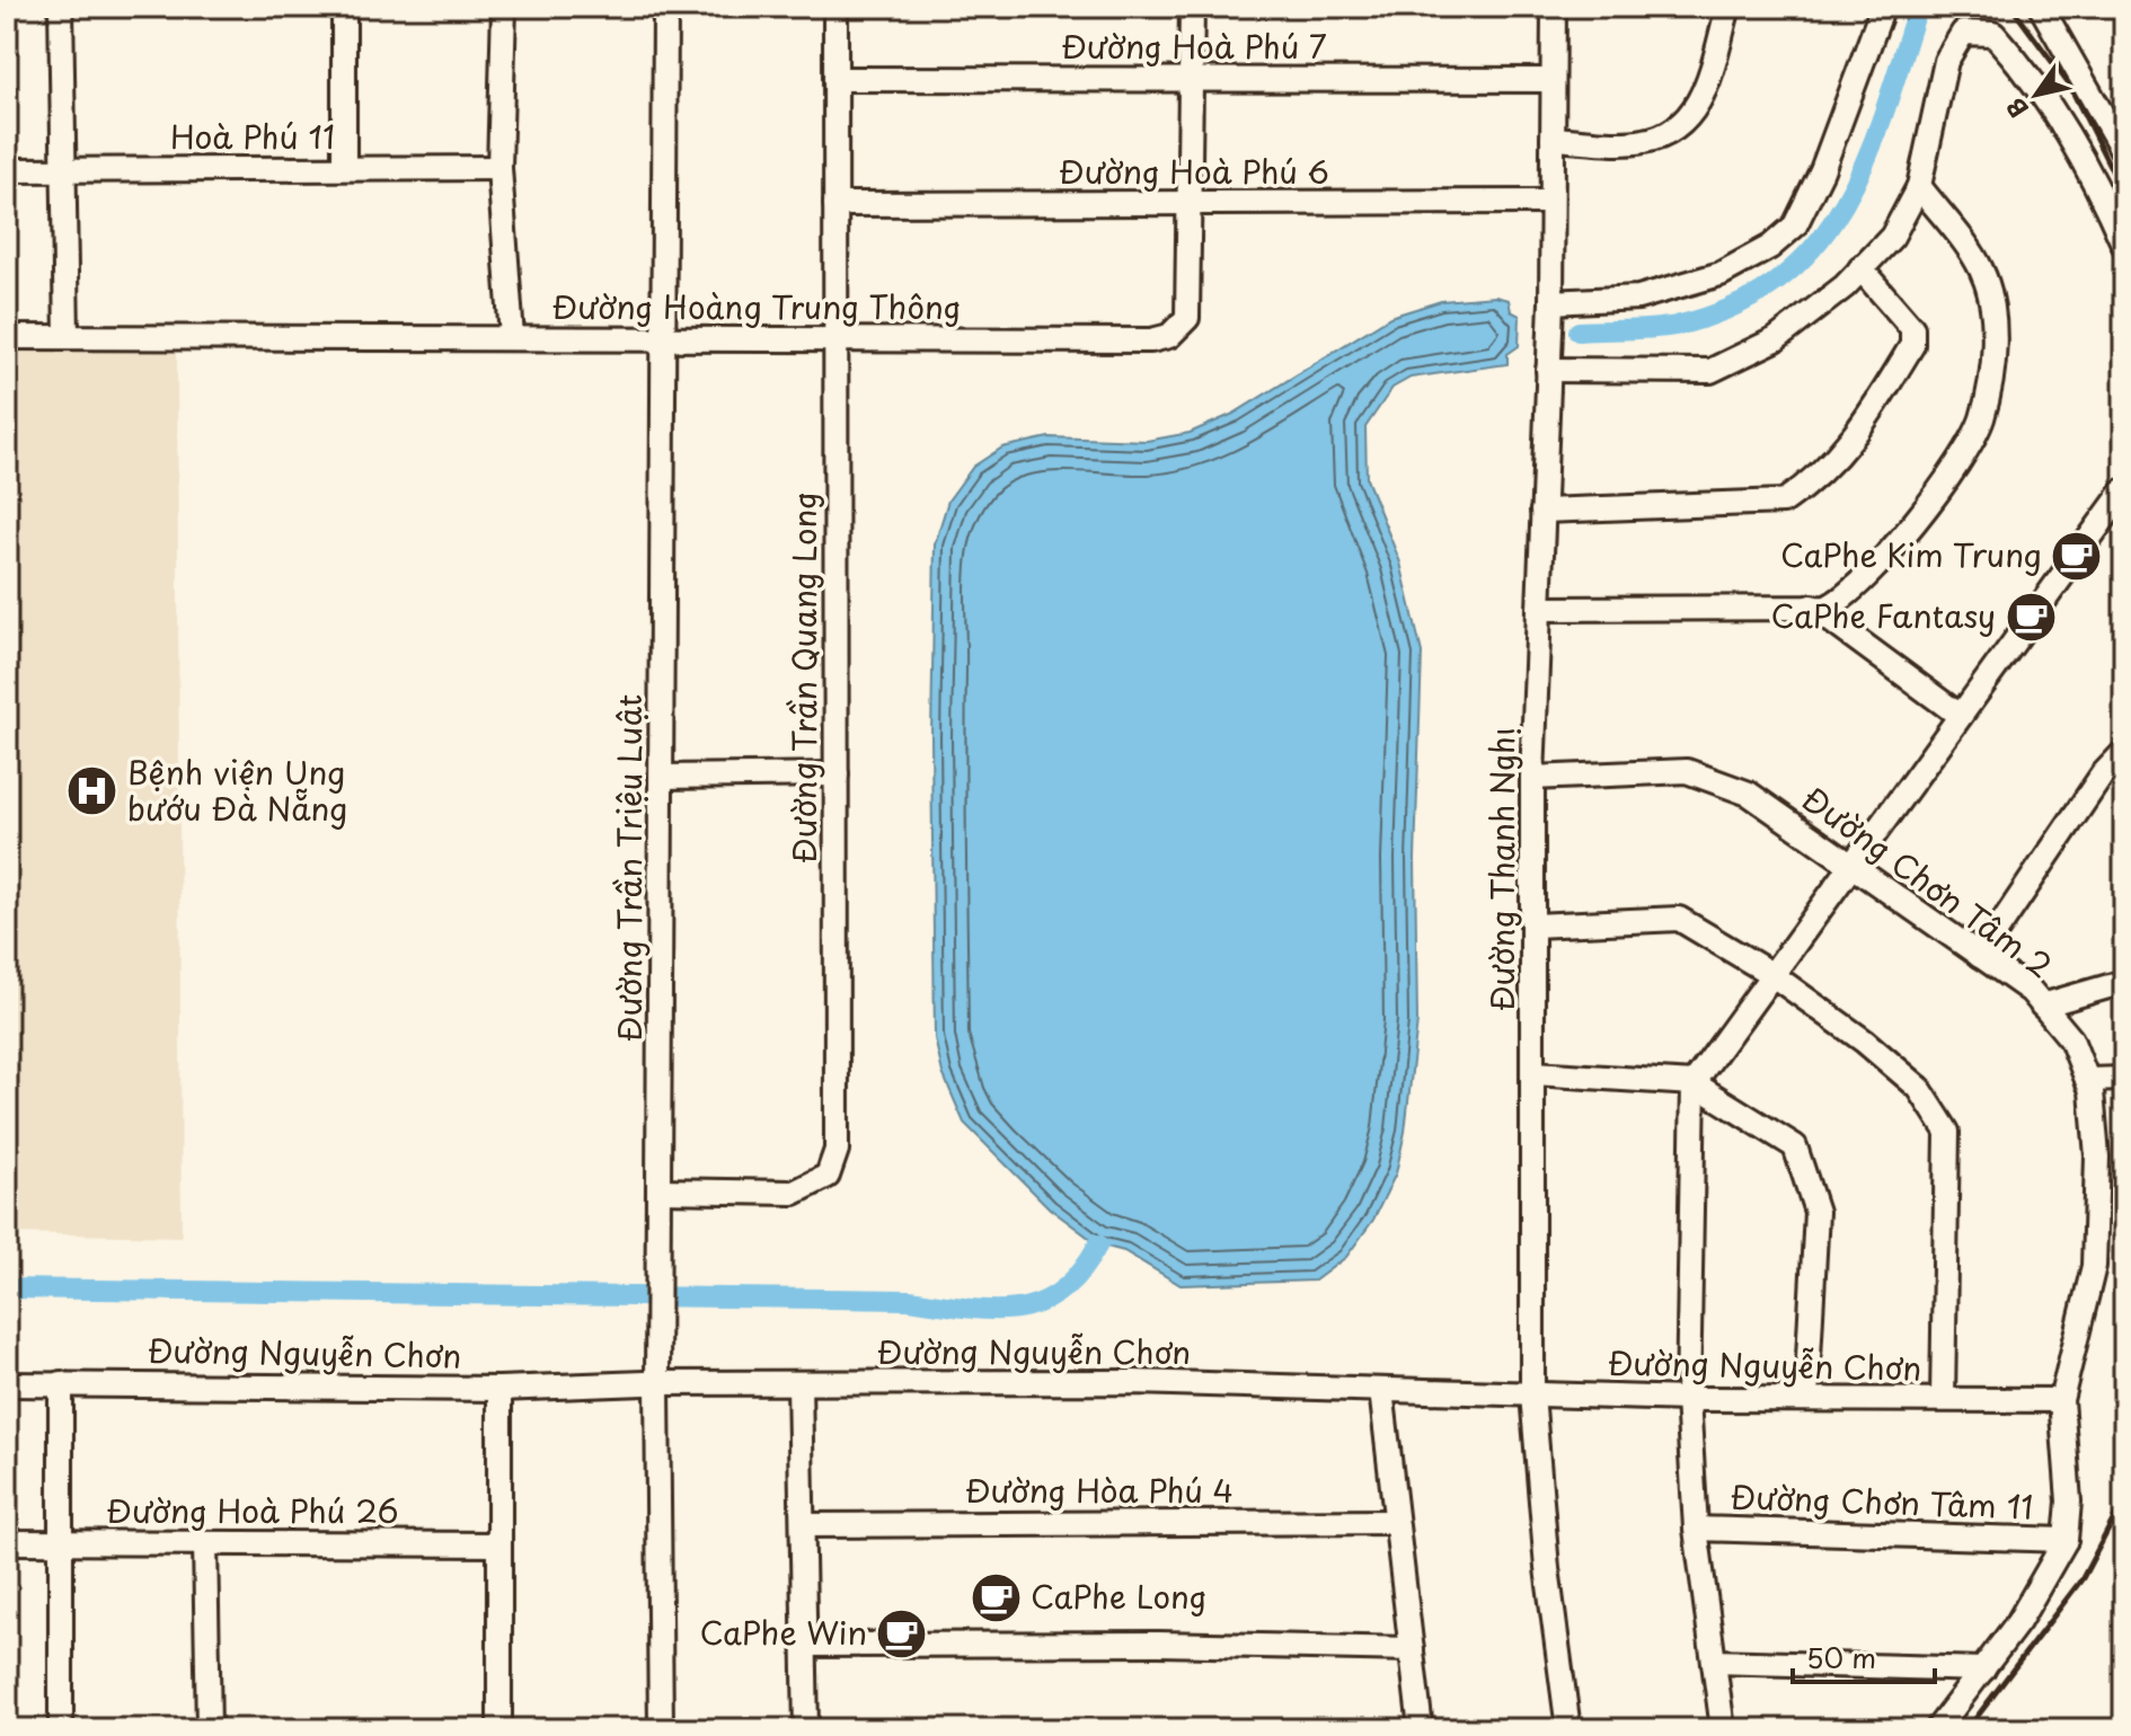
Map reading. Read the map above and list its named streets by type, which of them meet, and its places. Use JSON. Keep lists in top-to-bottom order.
{
  "streets": {
    "street": [
      "Đường Hoà Phú 7",
      "Hoà Phú 11",
      "Đường Hoà Phú 6",
      "Đường Hoàng Trung Thông",
      "Đường Trần Quang Long",
      "Đường Trần Triệu Luật",
      "Đường Thanh Nghị",
      "Đường Chơn Tâm 2",
      "Đường Nguyễn Chơn",
      "Đường Hòa Phú 4",
      "Đường Chơn Tâm 11",
      "Đường Hoà Phú 26"
    ]
  },
  "crossings": [
    ["Đường Hoà Phú 7", "Đường Hoàng Trung Thông"],
    ["Đường Hoà Phú 7", "Đường Trần Quang Long"],
    ["Đường Hoà Phú 7", "Đường Thanh Nghị"],
    ["Đường Hoà Phú 6", "Đường Hoàng Trung Thông"],
    ["Đường Hoà Phú 6", "Đường Trần Quang Long"],
    ["Đường Hoà Phú 6", "Đường Thanh Nghị"],
    ["Đường Hoàng Trung Thông", "Đường Trần Quang Long"],
    ["Đường Hoàng Trung Thông", "Đường Trần Triệu Luật"],
    ["Đường Trần Quang Long", "Đường Trần Triệu Luật"],
    ["Đường Trần Triệu Luật", "Đường Nguyễn Chơn"],
    ["Đường Thanh Nghị", "Đường Chơn Tâm 2"],
    ["Đường Thanh Nghị", "Đường Nguyễn Chơn"],
    ["Đường Chơn Tâm 2", "Đường Nguyễn Chơn"],
    ["Đường Chơn Tâm 2", "Đường Chơn Tâm 11"]
  ],
  "places": {
    "cafe": [
      "CaPhe Kim Trung",
      "CaPhe Fantasy",
      "CaPhe Long",
      "CaPhe Win"
    ],
    "hospital": ["Bệnh viện Ung bướu Đà Nẵng"]
  },
  "scale_bar": "50 m",
  "north": "bottom left"
}
